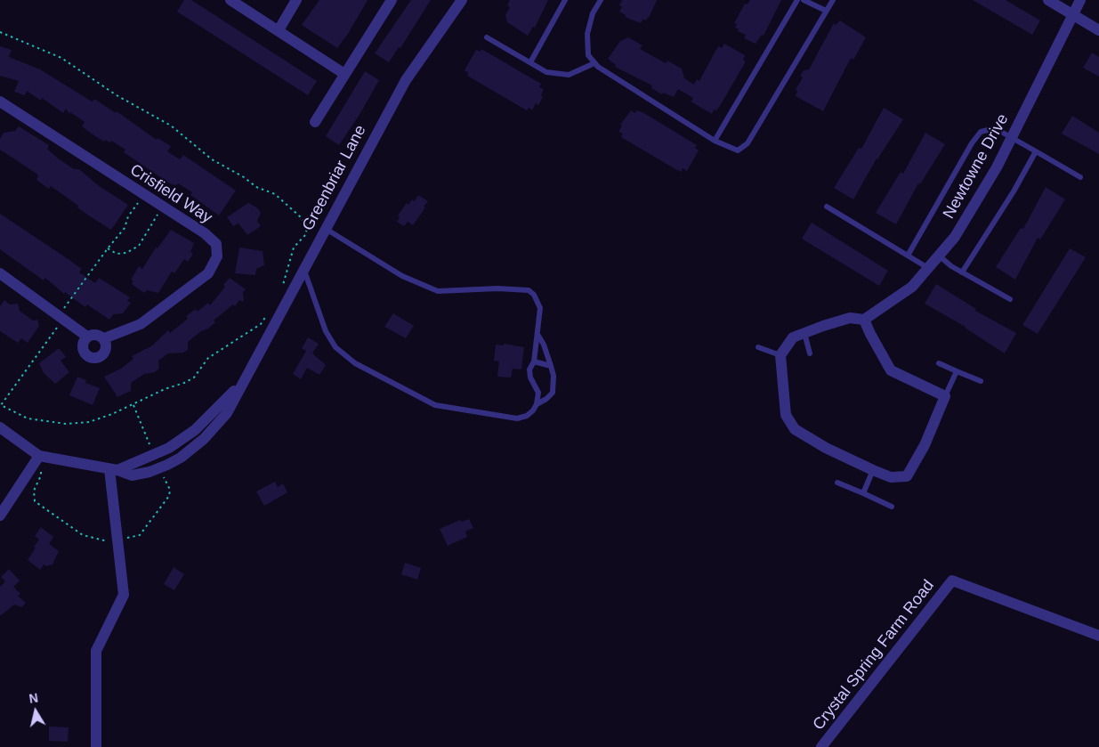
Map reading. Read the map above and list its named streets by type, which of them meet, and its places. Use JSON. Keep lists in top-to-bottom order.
{
  "streets": {
    "street": [
      "Newtowne Drive",
      "Greenbriar Lane",
      "Crisfield Way",
      "Crystal Spring Farm Road"
    ]
  },
  "north": "top"
}
